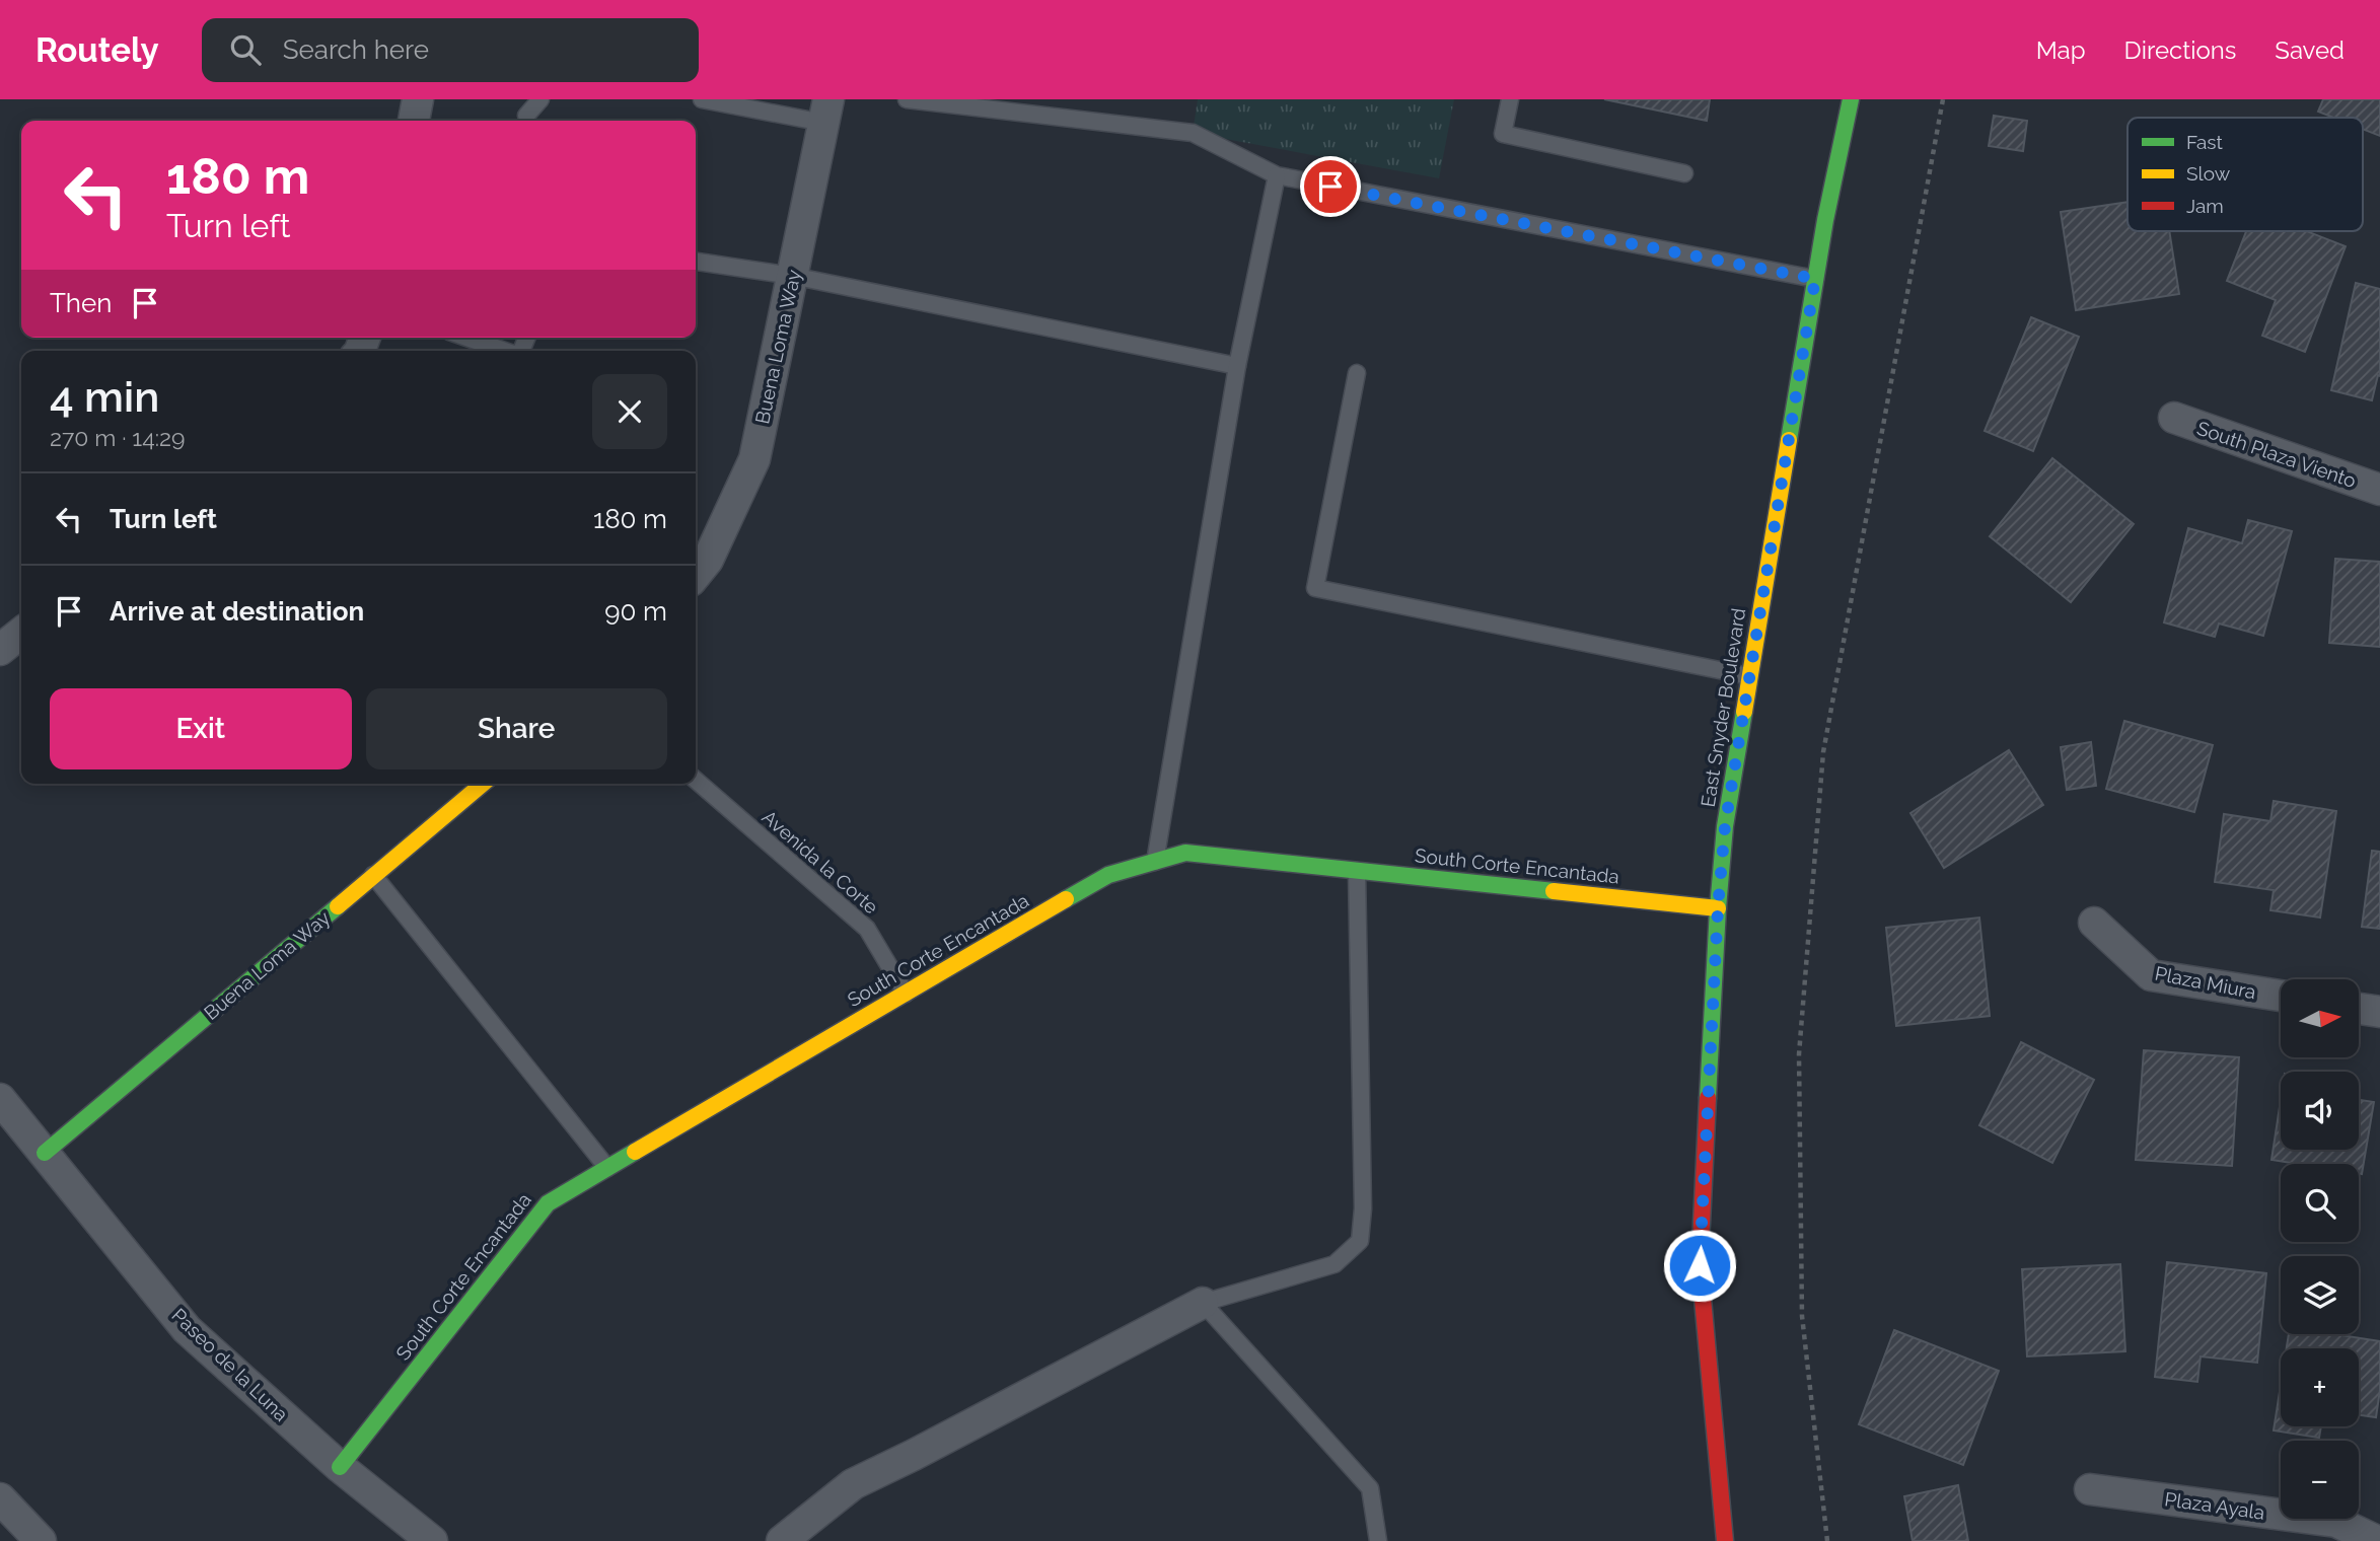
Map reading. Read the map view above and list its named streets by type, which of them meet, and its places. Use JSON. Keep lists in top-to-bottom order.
{
  "streets": {
    "street": [
      "Buena Loma Way",
      "South Plaza Viento",
      "East Snyder Boulevard",
      "South Corte Encantada",
      "Plaza Miura",
      "Paseo de la Luna",
      "Plaza Ayala"
    ],
    "lane": ["Avenida la Corte"]
  },
  "crossings": [
    ["Buena Loma Way", "Paseo de la Luna"],
    ["East Snyder Boulevard", "South Corte Encantada"],
    ["Avenida la Corte", "South Corte Encantada"],
    ["South Corte Encantada", "Paseo de la Luna"]
  ],
  "legend": ["Fast", "Slow", "Jam"],
  "north": "right",
  "page": {
    "header": "Routely",
    "search": "Search here",
    "nav": ["Map", "Directions", "Saved"],
    "turn": ["180 m", "Turn left"],
    "then": "Then",
    "heading": ["4 min", "270 m · 14:29"],
    "list": [
      {
        "name": "Turn left",
        "value": "180 m"
      },
      {
        "name": "Arrive at destination",
        "value": "90 m"
      }
    ],
    "buttons": ["Exit", "Share"],
    "map_buttons": ["+", "−"]
  }
}
